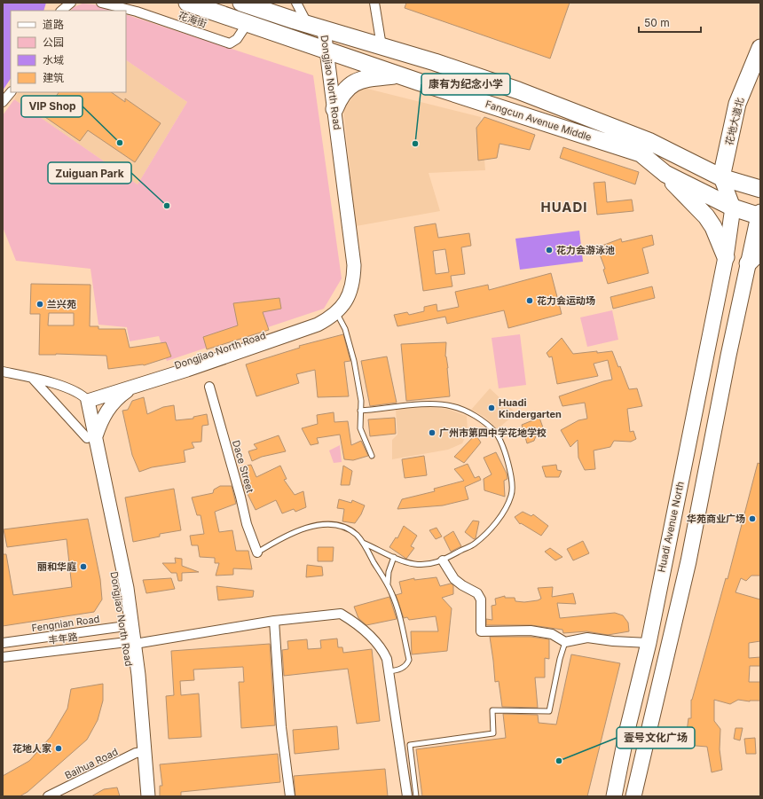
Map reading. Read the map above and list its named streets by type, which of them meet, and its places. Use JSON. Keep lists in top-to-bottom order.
{
  "streets": {
    "highway": ["Fangcun Avenue Middle", "花地大道北"],
    "main road": ["Dongjiao North Road", "Huadi Avenue North"],
    "street": [
      "花海街",
      "Dace Street",
      "Fengnian Road",
      "丰年路",
      "Baihua Road"
    ]
  },
  "crossings": [
    ["花海街", "Fangcun Avenue Middle"],
    ["Dongjiao North Road", "Fangcun Avenue Middle"],
    ["Dongjiao North Road", "Fengnian Road"],
    ["Dongjiao North Road", "丰年路"],
    ["Dongjiao North Road", "Baihua Road"],
    ["Fangcun Avenue Middle", "花地大道北"],
    ["Fangcun Avenue Middle", "Huadi Avenue North"]
  ],
  "districts": ["HUADI"],
  "places": [
    "VIP Shop",
    "康有为纪念小学",
    "Zuiguan Park",
    "花力会游泳池",
    "花力会运动场",
    "兰兴苑",
    "Huadi Kindergarten",
    "广州市第四中学花地学校",
    "华苑商业广场",
    "丽和华庭",
    "花地人家",
    "壹号文化广场"
  ],
  "legend": [
    "道路",
    "公园",
    "水域",
    "建筑"
  ],
  "scale_bar": "50 m"
}
